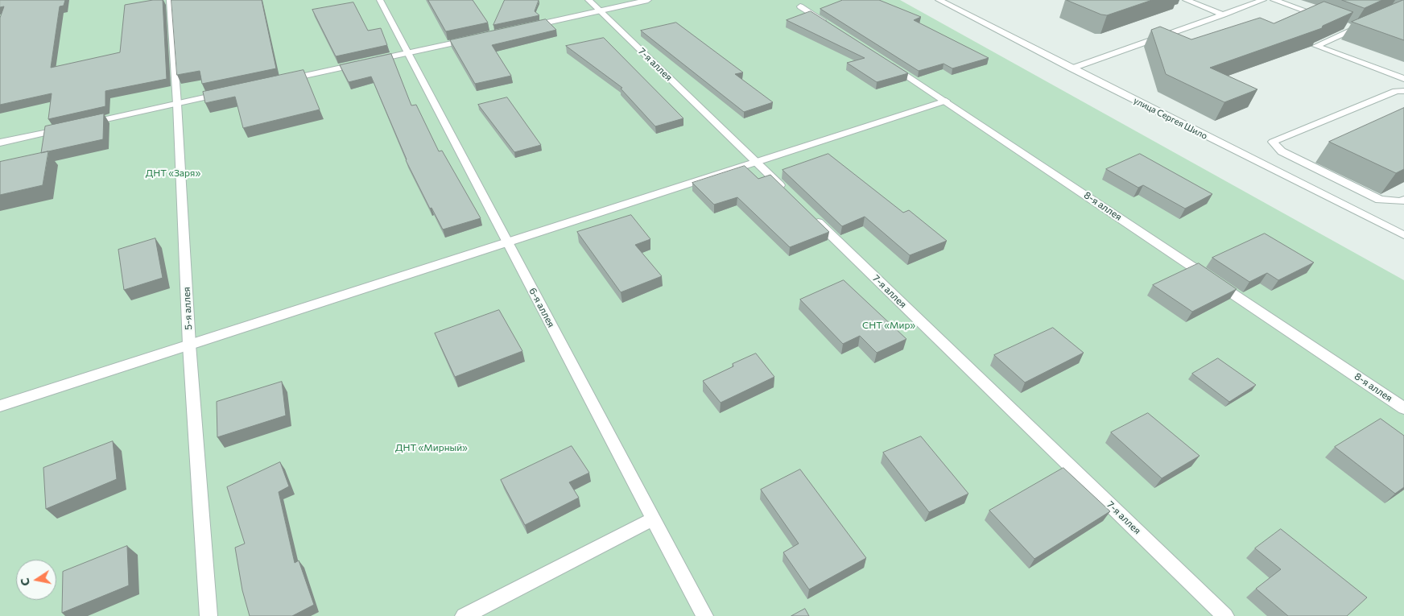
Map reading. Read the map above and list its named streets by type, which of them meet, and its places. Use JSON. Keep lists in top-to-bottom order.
{
  "streets": {
    "street": [
      "7-я аллея",
      "улица Сергея Шило",
      "8-я аллея",
      "6-я аллея",
      "5-я аллея"
    ]
  },
  "parks": ["ДНТ «Заря»", "СНТ «Мир»", "ДНТ «Мирный»"],
  "north": "left"
}
